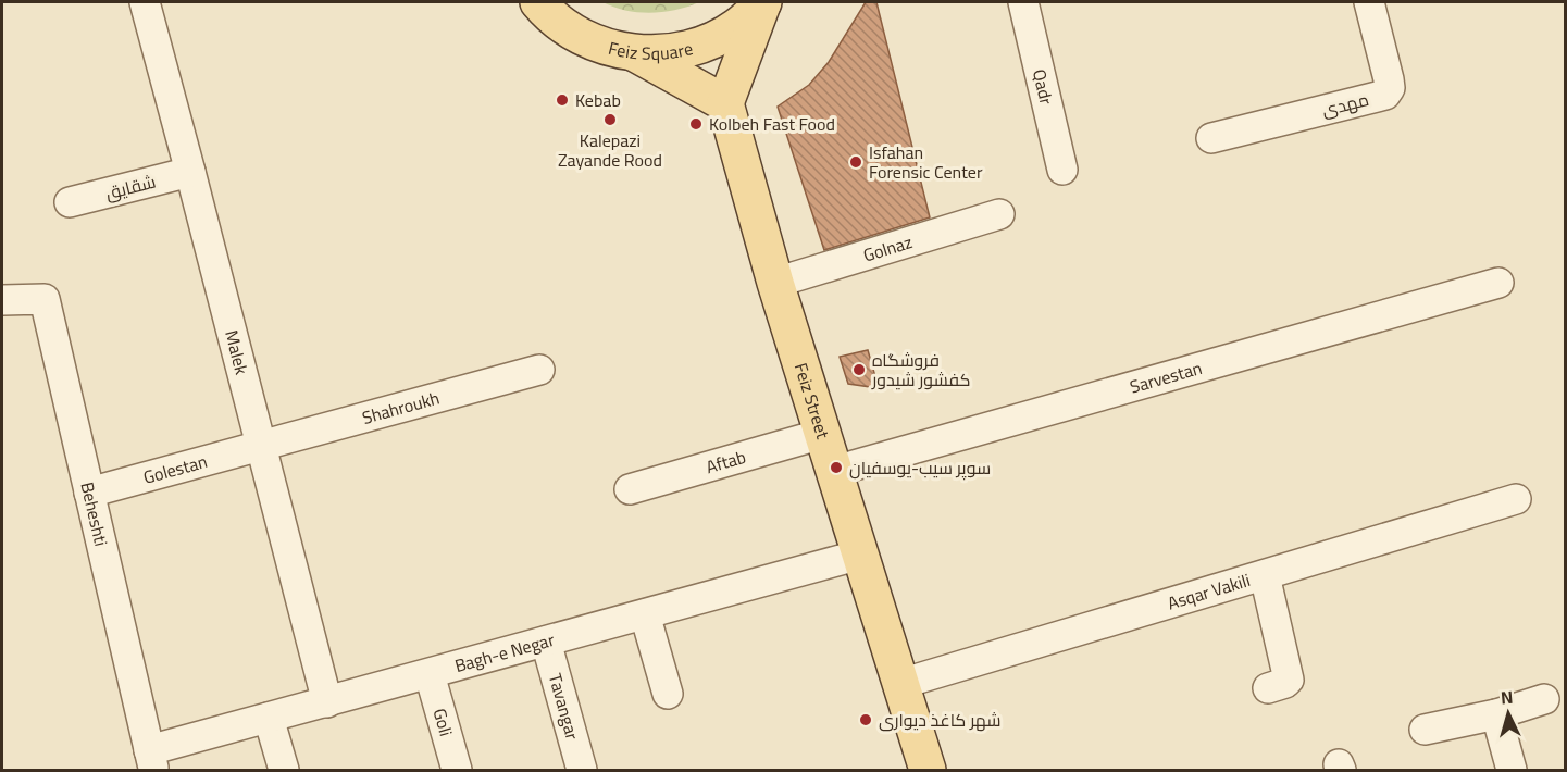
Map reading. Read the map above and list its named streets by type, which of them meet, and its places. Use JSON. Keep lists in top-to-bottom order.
{
  "streets": {
    "main road": ["Feiz Square", "Feiz Street"],
    "street": [
      "Qadr",
      "مهدی",
      "شقایق",
      "Golnaz",
      "Malek",
      "Sarvestan",
      "Shahroukh",
      "Aftab",
      "Golestan",
      "Beheshti",
      "Asqar Vakili",
      "Bagh-e Negar",
      "Tavangar",
      "Goli"
    ]
  },
  "crossings": [
    ["شقایق", "Malek"],
    ["Golnaz", "Feiz Street"],
    ["Malek", "Shahroukh"],
    ["Malek", "Golestan"],
    ["Malek", "Bagh-e Negar"],
    ["Sarvestan", "Feiz Street"],
    ["Feiz Street", "Aftab"],
    ["Feiz Street", "Asqar Vakili"],
    ["Feiz Street", "Bagh-e Negar"],
    ["Shahroukh", "Golestan"],
    ["Golestan", "Beheshti"],
    ["Beheshti", "Bagh-e Negar"],
    ["Bagh-e Negar", "Tavangar"],
    ["Bagh-e Negar", "Goli"]
  ],
  "places": [
    "Kebab",
    "Kalepazi Zayande Rood",
    "Kolbeh Fast Food",
    "Isfahan Forensic Center",
    "فروشگاه کفشور شیدور",
    "سوپر سیب-یوسفیان",
    "شهر کاغذ دیواری"
  ],
  "north": "top"
}
